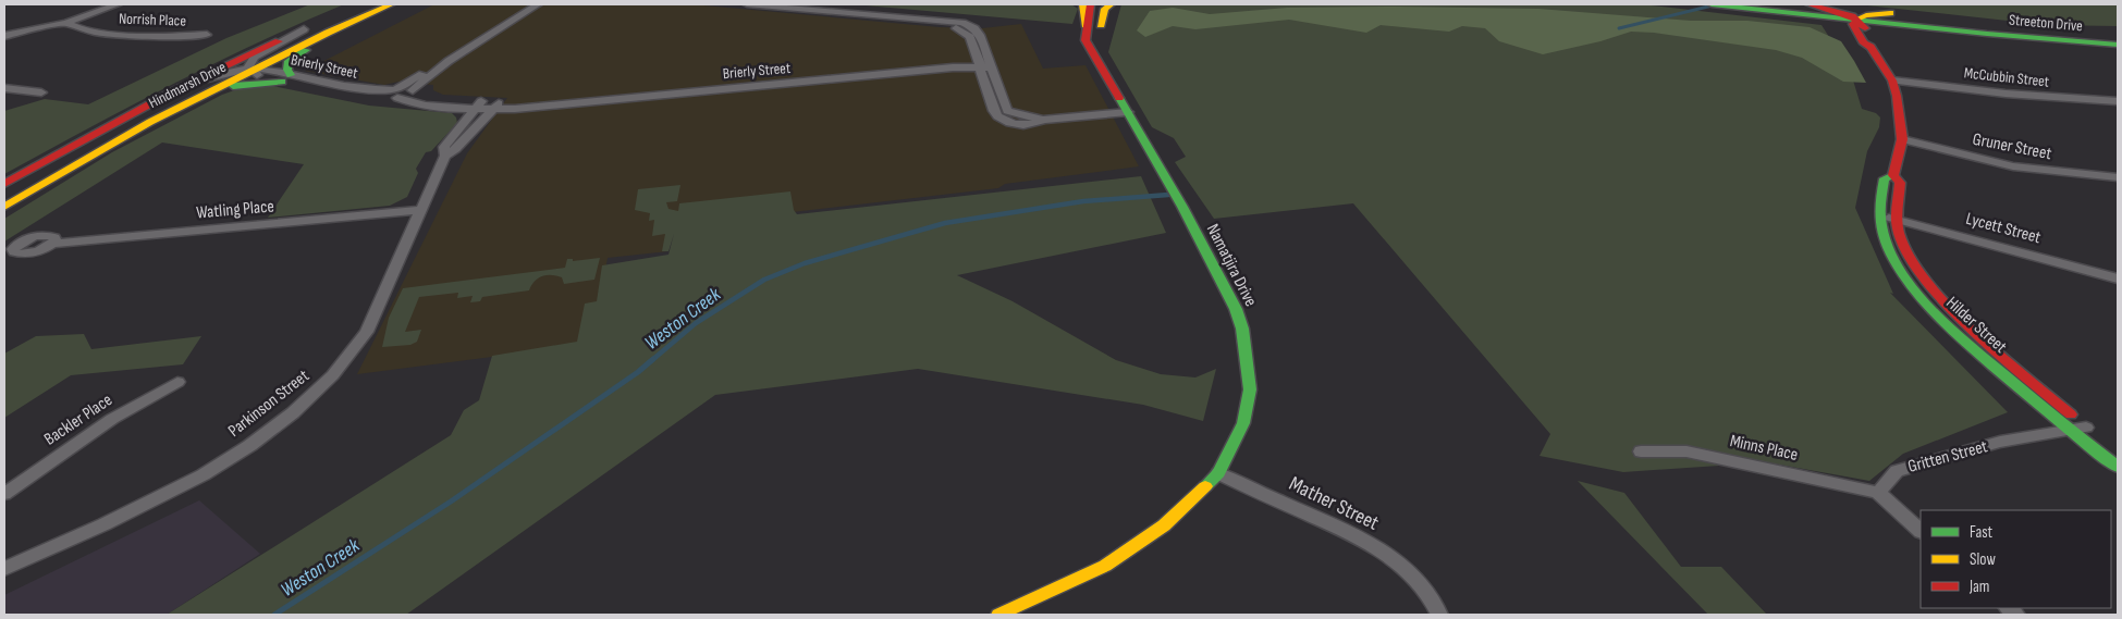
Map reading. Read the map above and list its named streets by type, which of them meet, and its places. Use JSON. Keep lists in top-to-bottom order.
{
  "streets": {
    "main road": [
      "Streeton Drive",
      "Hindmarsh Drive",
      "Namatjira Drive",
      "Hilder Street"
    ],
    "street": [
      "Norrish Place",
      "Brierly Street",
      "McCubbin Street",
      "Gruner Street",
      "Watling Place",
      "Lycett Street",
      "Parkinson Street",
      "Backler Place",
      "Minns Place",
      "Gritten Street",
      "Mather Street"
    ]
  },
  "crossings": [
    ["Streeton Drive", "Hilder Street"],
    ["Brierly Street", "Hindmarsh Drive"],
    ["Brierly Street", "Parkinson Street"],
    ["McCubbin Street", "Hilder Street"],
    ["Gruner Street", "Hilder Street"],
    ["Watling Place", "Parkinson Street"],
    ["Lycett Street", "Hilder Street"],
    ["Namatjira Drive", "Mather Street"],
    ["Hilder Street", "Gritten Street"],
    ["Minns Place", "Gritten Street"]
  ],
  "water": ["Weston Creek"],
  "legend": ["Fast", "Slow", "Jam"]
}
